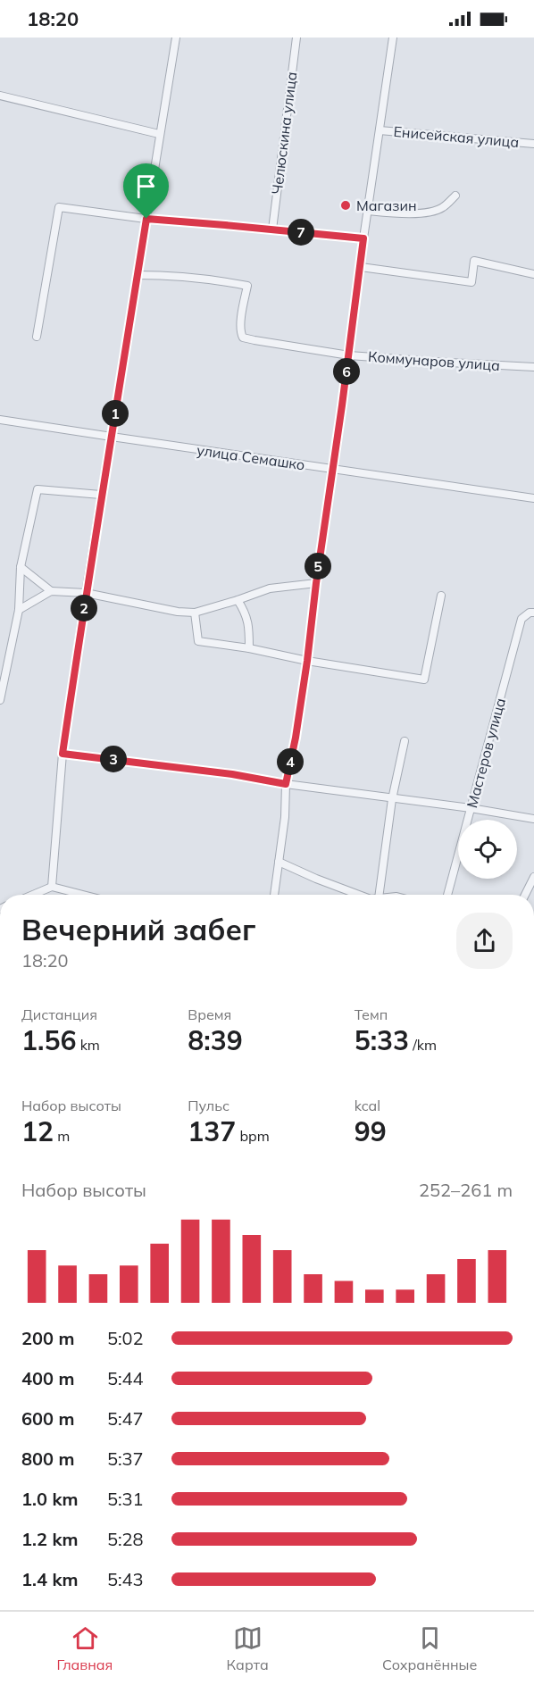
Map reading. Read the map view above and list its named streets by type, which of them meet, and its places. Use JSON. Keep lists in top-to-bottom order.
{
  "streets": {
    "street": [
      "Челюскина улица",
      "Енисейская улица",
      "Коммунаров улица",
      "улица Семашко",
      "Мастеров улица"
    ]
  },
  "places": ["Магазин"],
  "page": {
    "status": "18:20",
    "pins": [
      "7",
      "6",
      "1",
      "5",
      "2",
      "3",
      "4"
    ],
    "heading": ["Вечерний забег", "18:20"],
    "stats": [
      ["Дистанция", "1.56 km"],
      ["Время", "8:39"],
      ["Темп", "5:33 /km"],
      ["Набор высоты", "12 m"],
      ["Пульс", "137 bpm"],
      ["kcal", "99"]
    ],
    "chart": ["Набор высоты", "252–261 m"],
    "list": [
      {
        "name": "200 m",
        "note": "5:02"
      },
      {
        "name": "400 m",
        "note": "5:44"
      },
      {
        "name": "600 m",
        "note": "5:47"
      },
      {
        "name": "800 m",
        "note": "5:37"
      },
      {
        "name": "1.0 km",
        "note": "5:31"
      },
      {
        "name": "1.2 km",
        "note": "5:28"
      },
      {
        "name": "1.4 km",
        "note": "5:43"
      }
    ],
    "tabs": ["Главная", "Карта", "Сохранённые"]
  }
}
